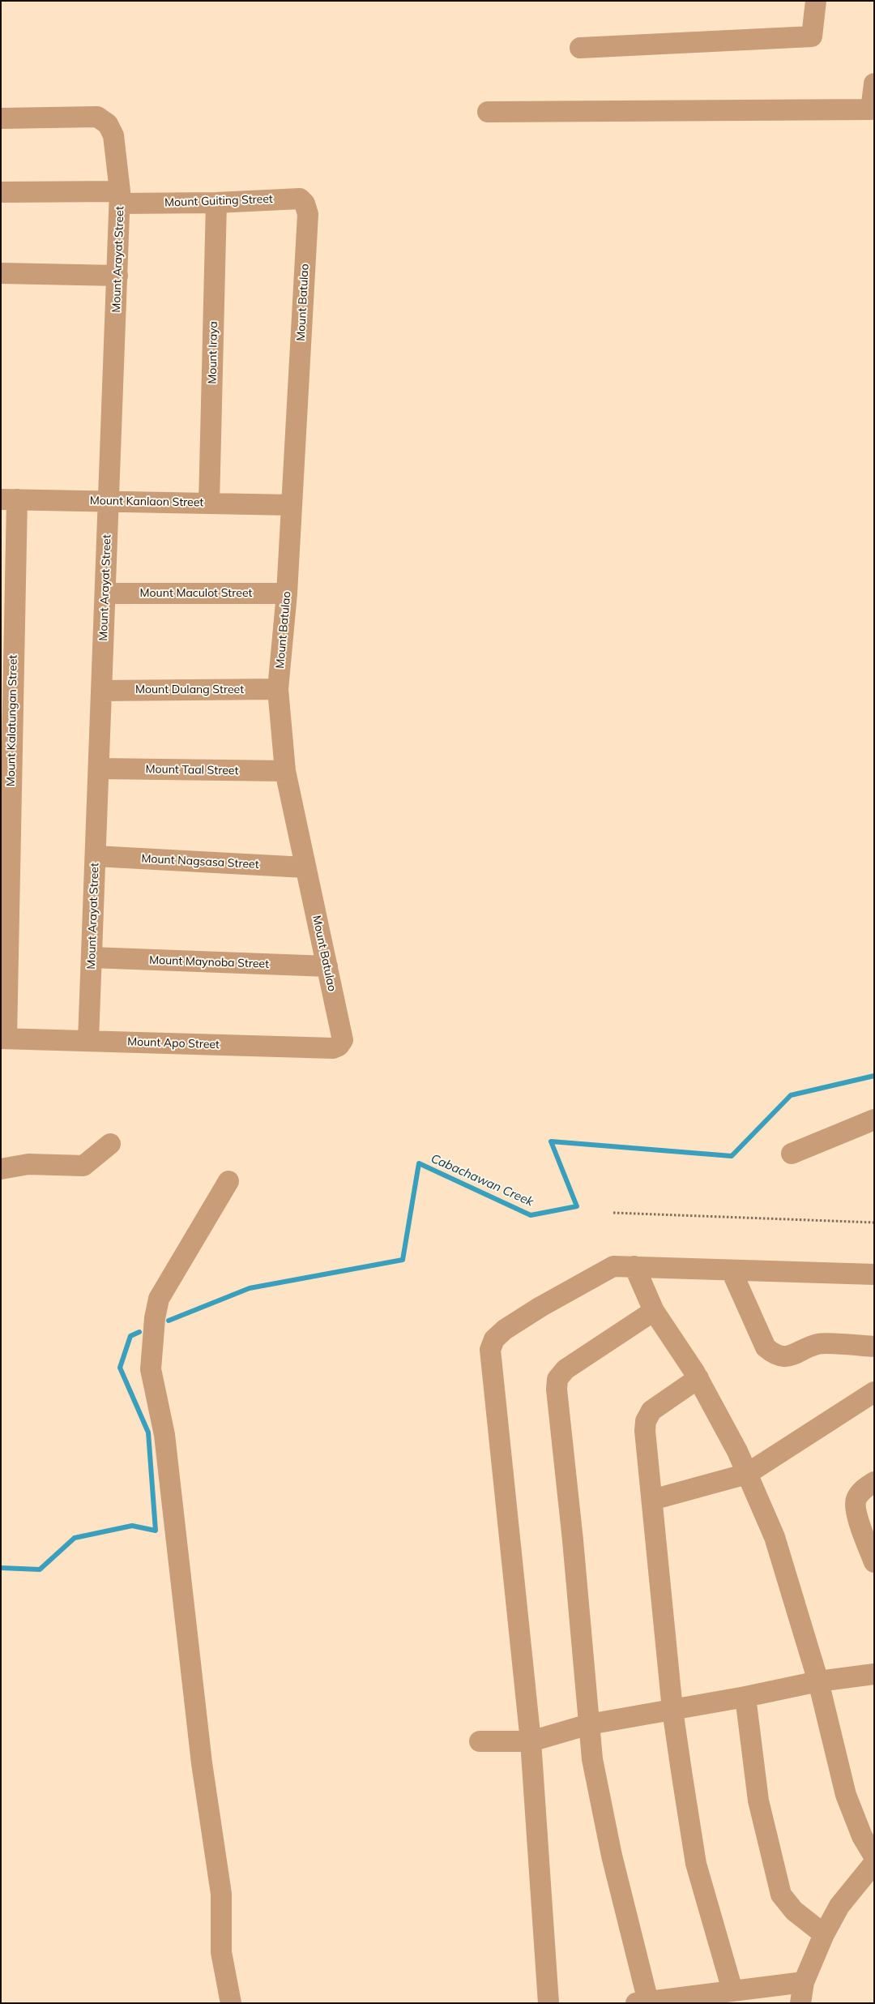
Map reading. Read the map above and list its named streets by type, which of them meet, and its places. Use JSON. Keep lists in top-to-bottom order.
{
  "streets": {
    "street": [
      "Mount Guiting Street",
      "Mount Arayat Street",
      "Mount Batulao",
      "Mount Iraya",
      "Mount Kanlaon Street",
      "Mount Maculot Street",
      "Mount Dulang Street",
      "Mount Kalatungan Street",
      "Mount Taal Street",
      "Mount Nagsasa Street",
      "Mount Maynoba Street",
      "Mount Apo Street"
    ]
  },
  "crossings": [
    ["Mount Guiting Street", "Mount Arayat Street"],
    ["Mount Guiting Street", "Mount Batulao"],
    ["Mount Guiting Street", "Mount Iraya"],
    ["Mount Arayat Street", "Mount Kanlaon Street"],
    ["Mount Arayat Street", "Mount Maculot Street"],
    ["Mount Arayat Street", "Mount Dulang Street"],
    ["Mount Arayat Street", "Mount Taal Street"],
    ["Mount Arayat Street", "Mount Nagsasa Street"],
    ["Mount Arayat Street", "Mount Maynoba Street"],
    ["Mount Arayat Street", "Mount Apo Street"],
    ["Mount Batulao", "Mount Kanlaon Street"],
    ["Mount Batulao", "Mount Maculot Street"],
    ["Mount Batulao", "Mount Dulang Street"],
    ["Mount Batulao", "Mount Taal Street"],
    ["Mount Batulao", "Mount Nagsasa Street"],
    ["Mount Batulao", "Mount Maynoba Street"],
    ["Mount Batulao", "Mount Apo Street"],
    ["Mount Iraya", "Mount Kanlaon Street"],
    ["Mount Kanlaon Street", "Mount Kalatungan Street"],
    ["Mount Kalatungan Street", "Mount Apo Street"]
  ],
  "water": ["Cabachawan Creek"]
}
